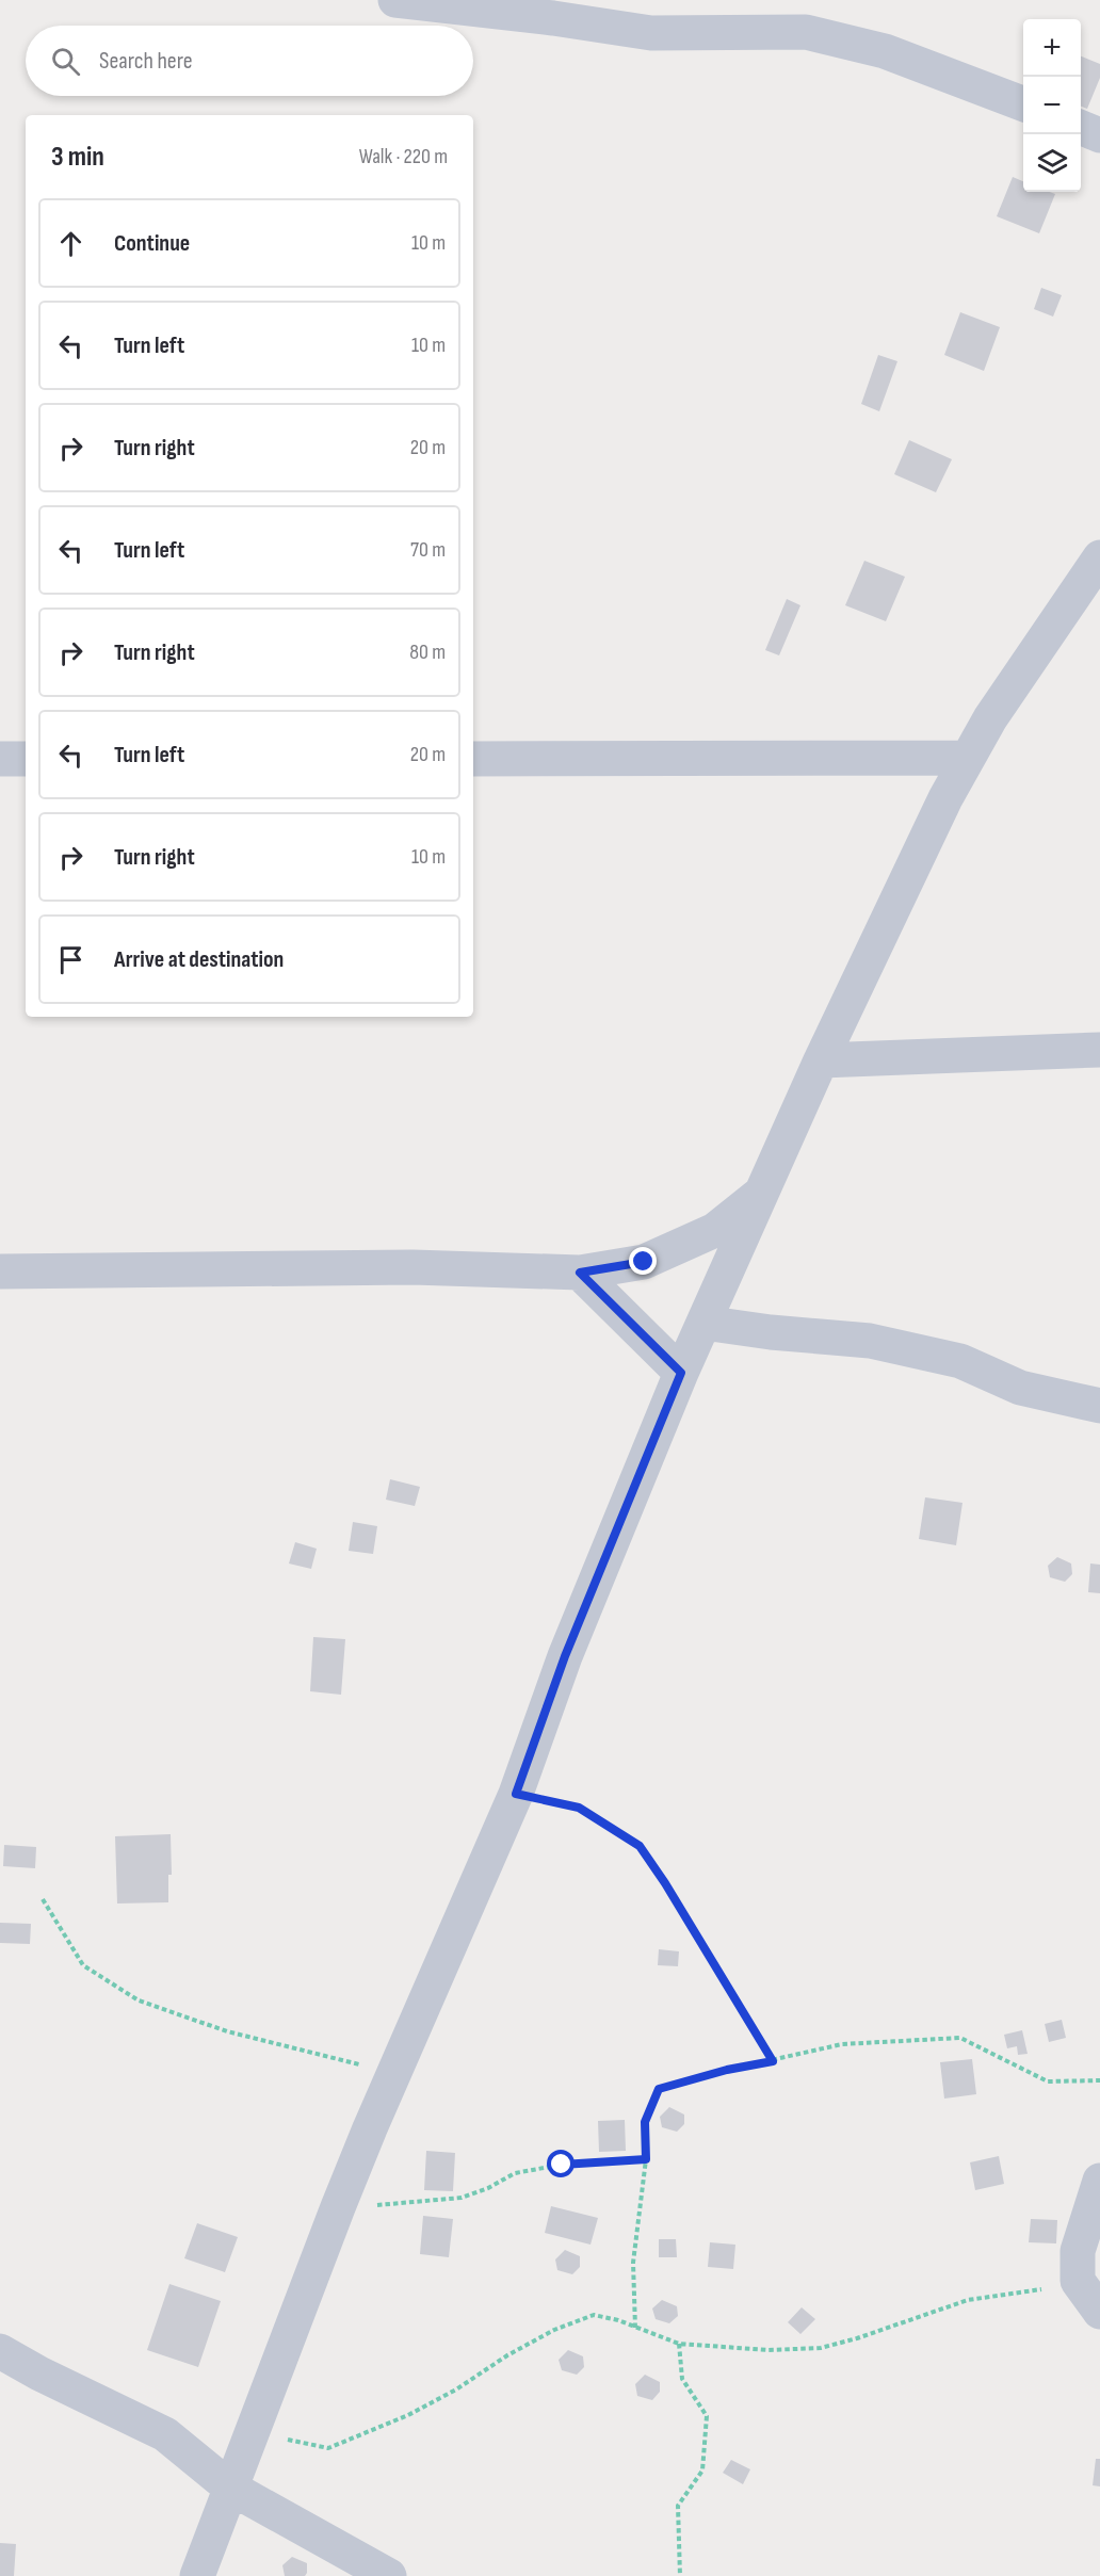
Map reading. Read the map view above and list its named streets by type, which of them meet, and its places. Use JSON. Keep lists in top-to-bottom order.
{
  "page": {
    "map_buttons": ["+", "−"],
    "search": "Search here",
    "heading": ["3 min", "Walk · 220 m"],
    "list": [
      ["Continue", "10 m"],
      ["Turn left", "10 m"],
      ["Turn right", "20 m"],
      ["Turn left", "70 m"],
      ["Turn right", "80 m"],
      ["Turn left", "20 m"],
      ["Turn right", "10 m"],
      "Arrive at destination"
    ]
  }
}
